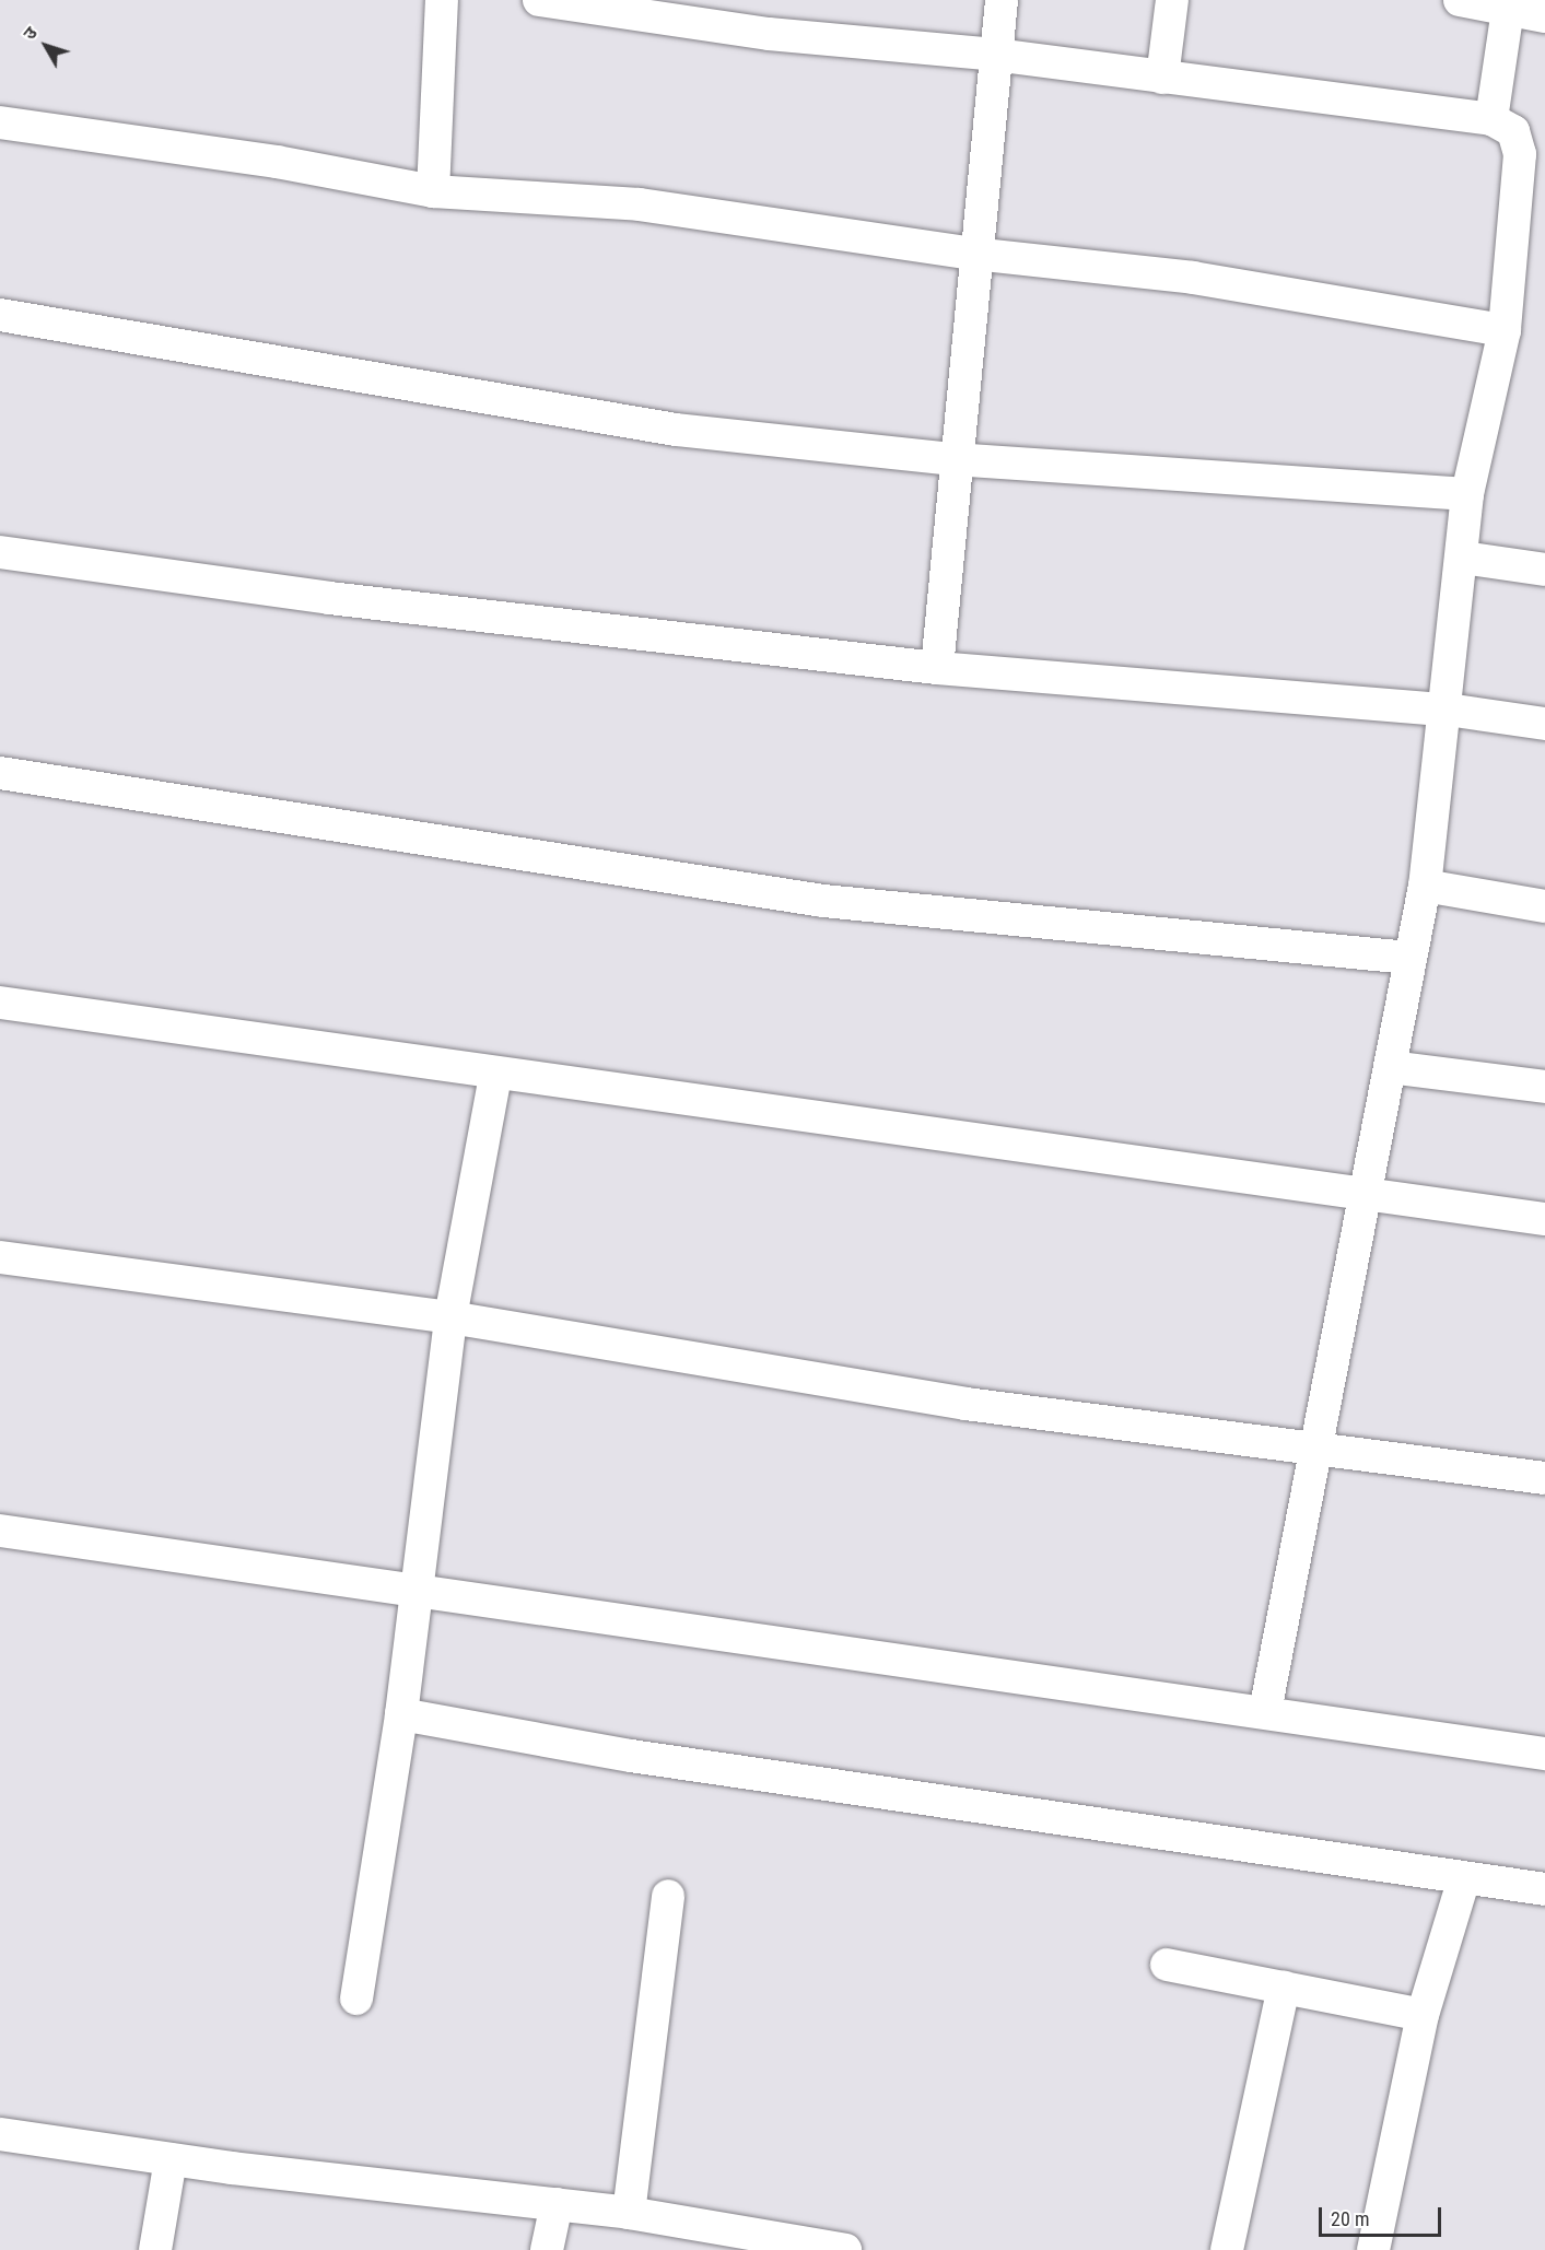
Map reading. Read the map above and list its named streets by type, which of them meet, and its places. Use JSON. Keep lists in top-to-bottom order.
{
  "scale_bar": "20 m",
  "north": "top left"
}
